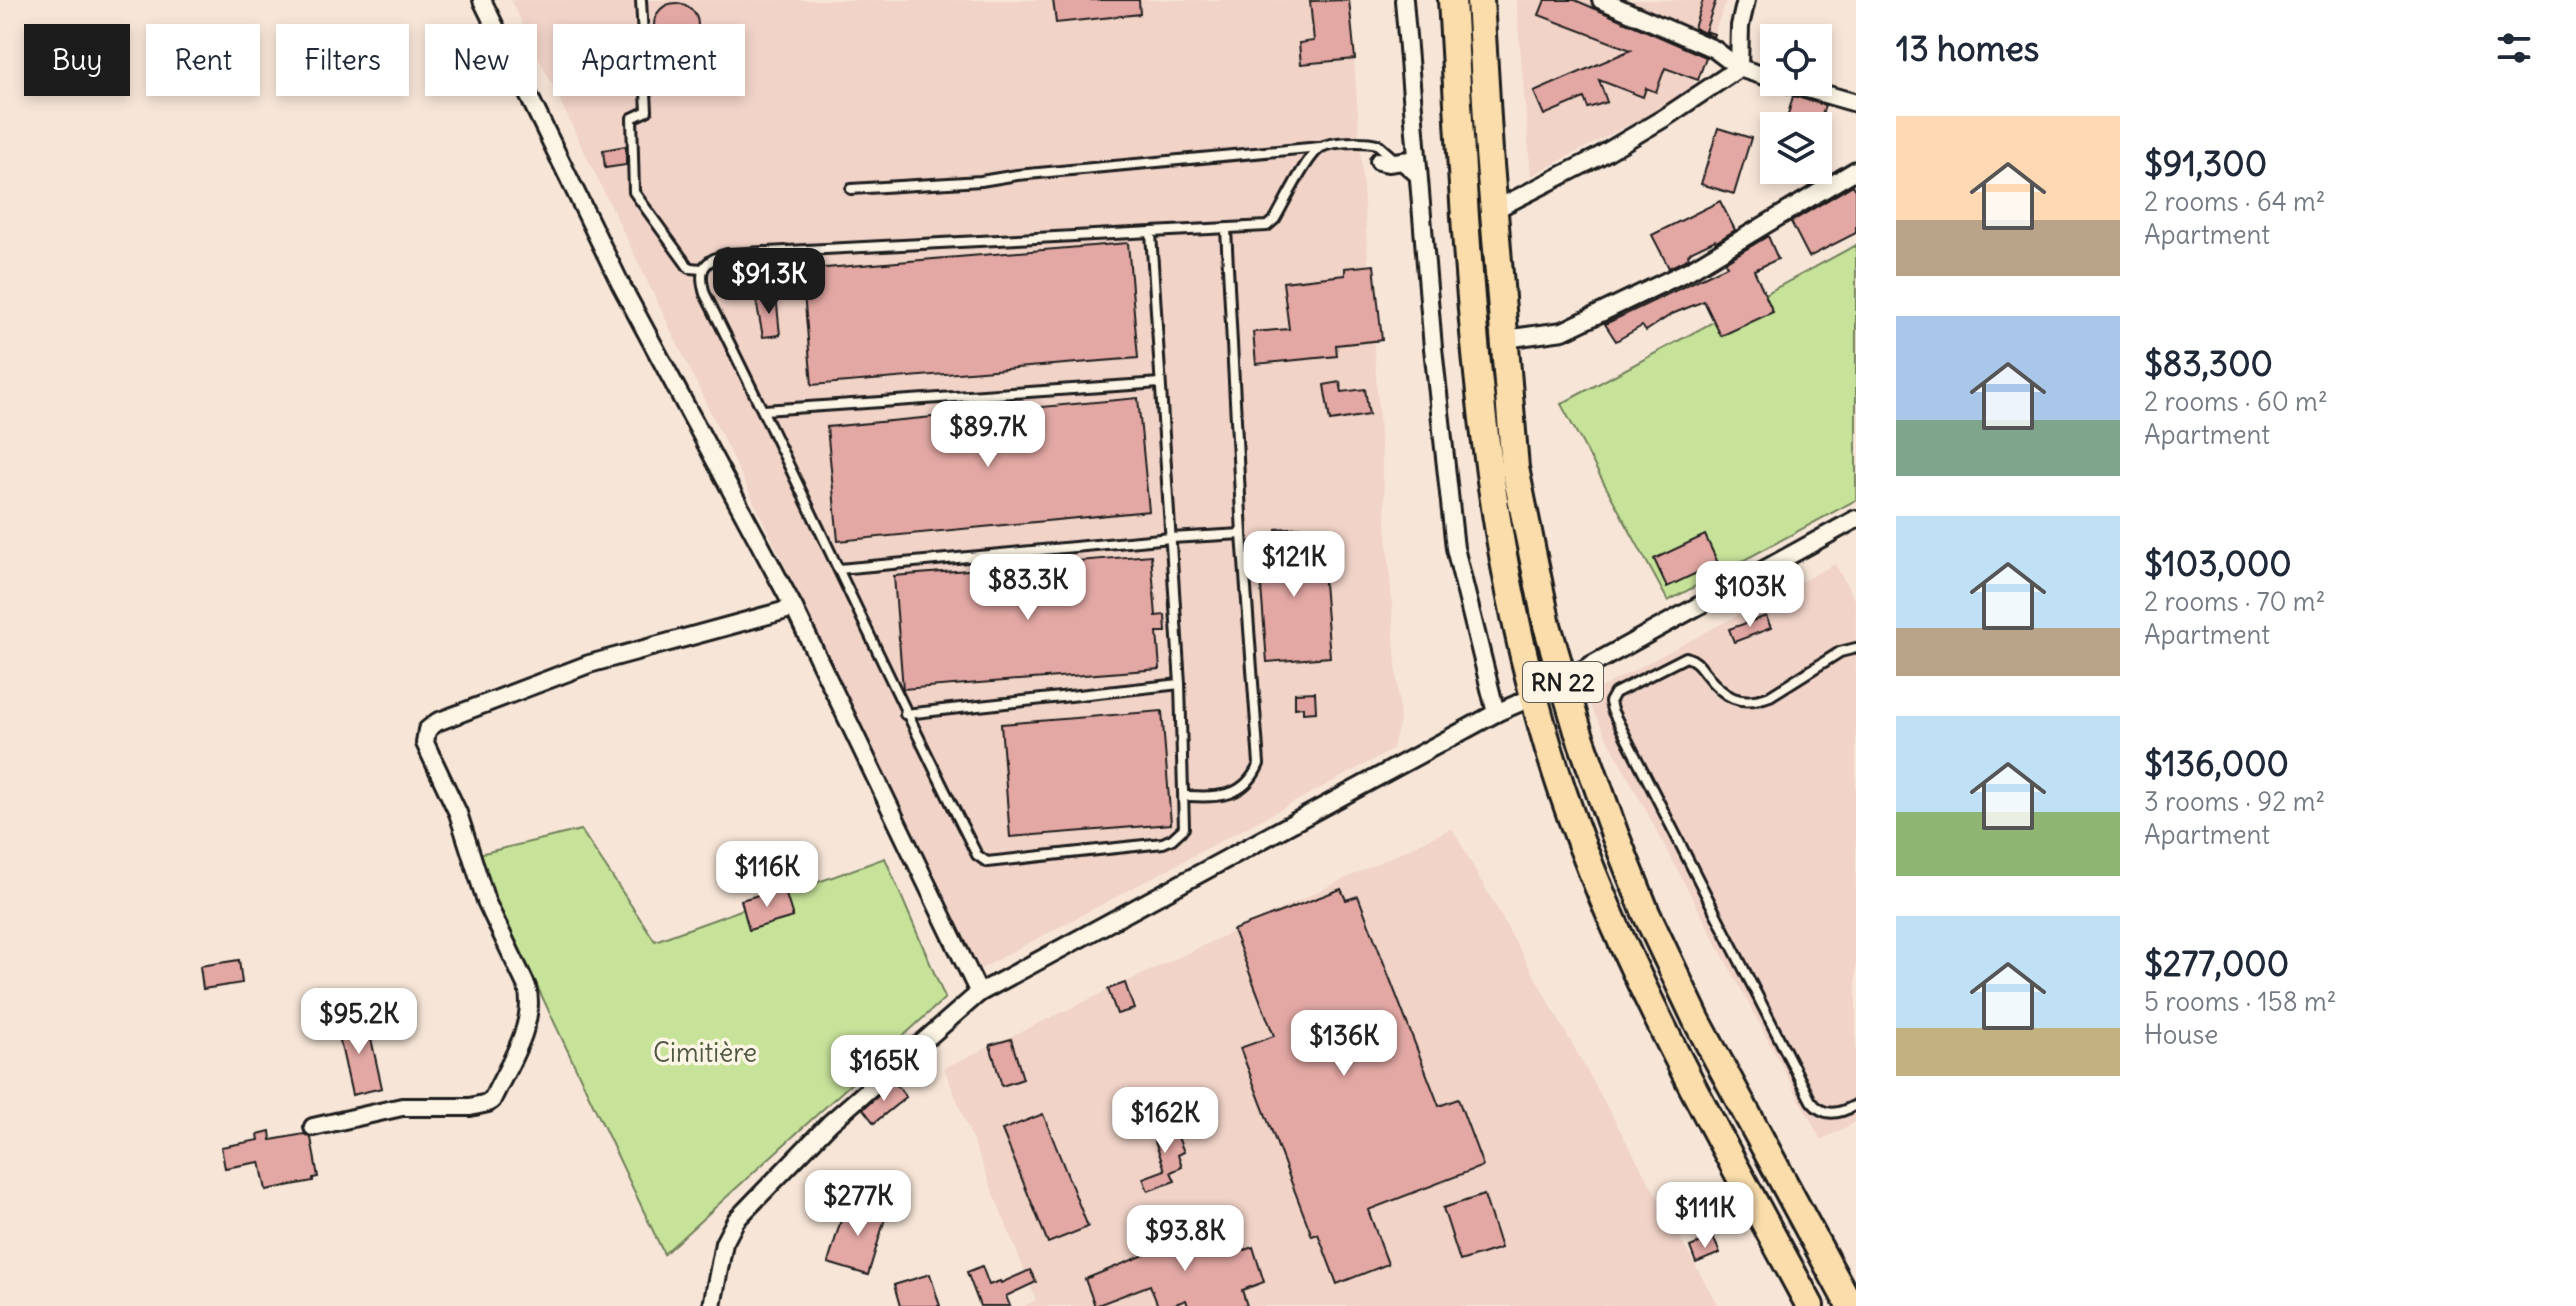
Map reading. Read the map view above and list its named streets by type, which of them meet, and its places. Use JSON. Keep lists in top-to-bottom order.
{
  "streets": {
    "highway": ["RN 22"]
  },
  "parks": ["Cimitière"],
  "page": {
    "heading": "13 homes",
    "chip": [
      "Buy",
      "Rent",
      "Filters",
      "New",
      "Apartment"
    ],
    "list": [
      {
        "name": "$91,300",
        "note": "2 rooms · 64 m² · Apartment"
      },
      {
        "name": "$83,300",
        "note": "2 rooms · 60 m² · Apartment"
      },
      {
        "name": "$103,000",
        "note": "2 rooms · 70 m² · Apartment"
      },
      {
        "name": "$136,000",
        "note": "3 rooms · 92 m² · Apartment"
      },
      {
        "name": "$277,000",
        "note": "5 rooms · 158 m² · House"
      }
    ],
    "price": [
      "$91.3K",
      "$89.7K",
      "$121K",
      "$83.3K",
      "$103K",
      "$116K",
      "$95.2K",
      "$136K",
      "$165K",
      "$162K",
      "$277K",
      "$111K",
      "$93.8K"
    ]
  }
}
